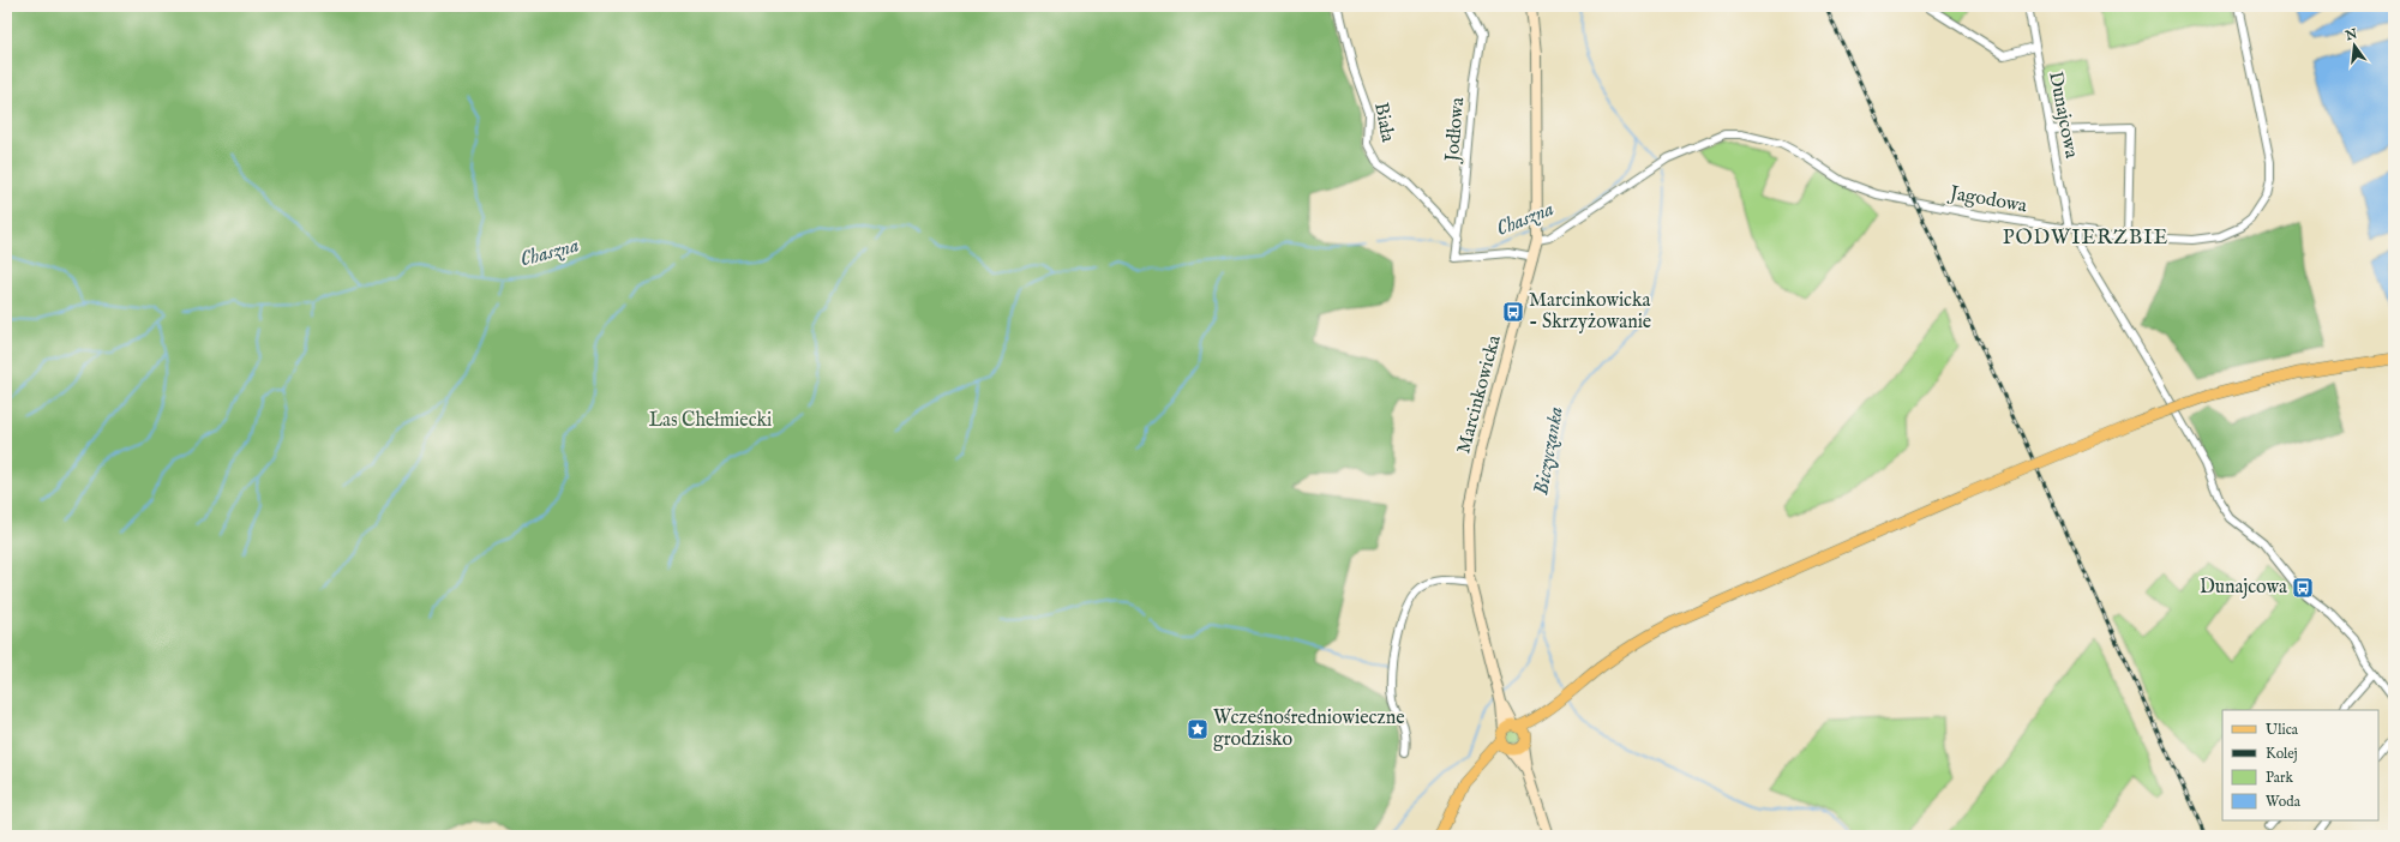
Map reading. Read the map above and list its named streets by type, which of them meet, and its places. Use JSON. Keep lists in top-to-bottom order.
{
  "streets": {
    "street": [
      "Dunajcowa",
      "Biała",
      "Jodłowa",
      "Jagodowa",
      "Marcinkowicka"
    ]
  },
  "crossings": [
    ["Dunajcowa", "Jagodowa"],
    ["Biała", "Jodłowa"],
    ["Jagodowa", "Marcinkowicka"]
  ],
  "districts": ["PODWIERZBIE"],
  "water": ["Chaszna", "Biczyczanka"],
  "parks": ["Las Chełmiecki"],
  "places": {
    "bus stop": ["Marcinkowicka - Skrzyżowanie", "Dunajcowa"],
    "place": ["Wcześnośredniowieczne grodzisko"]
  },
  "legend": [
    "Ulica",
    "Kolej",
    "Park",
    "Woda"
  ],
  "north": "top"
}
